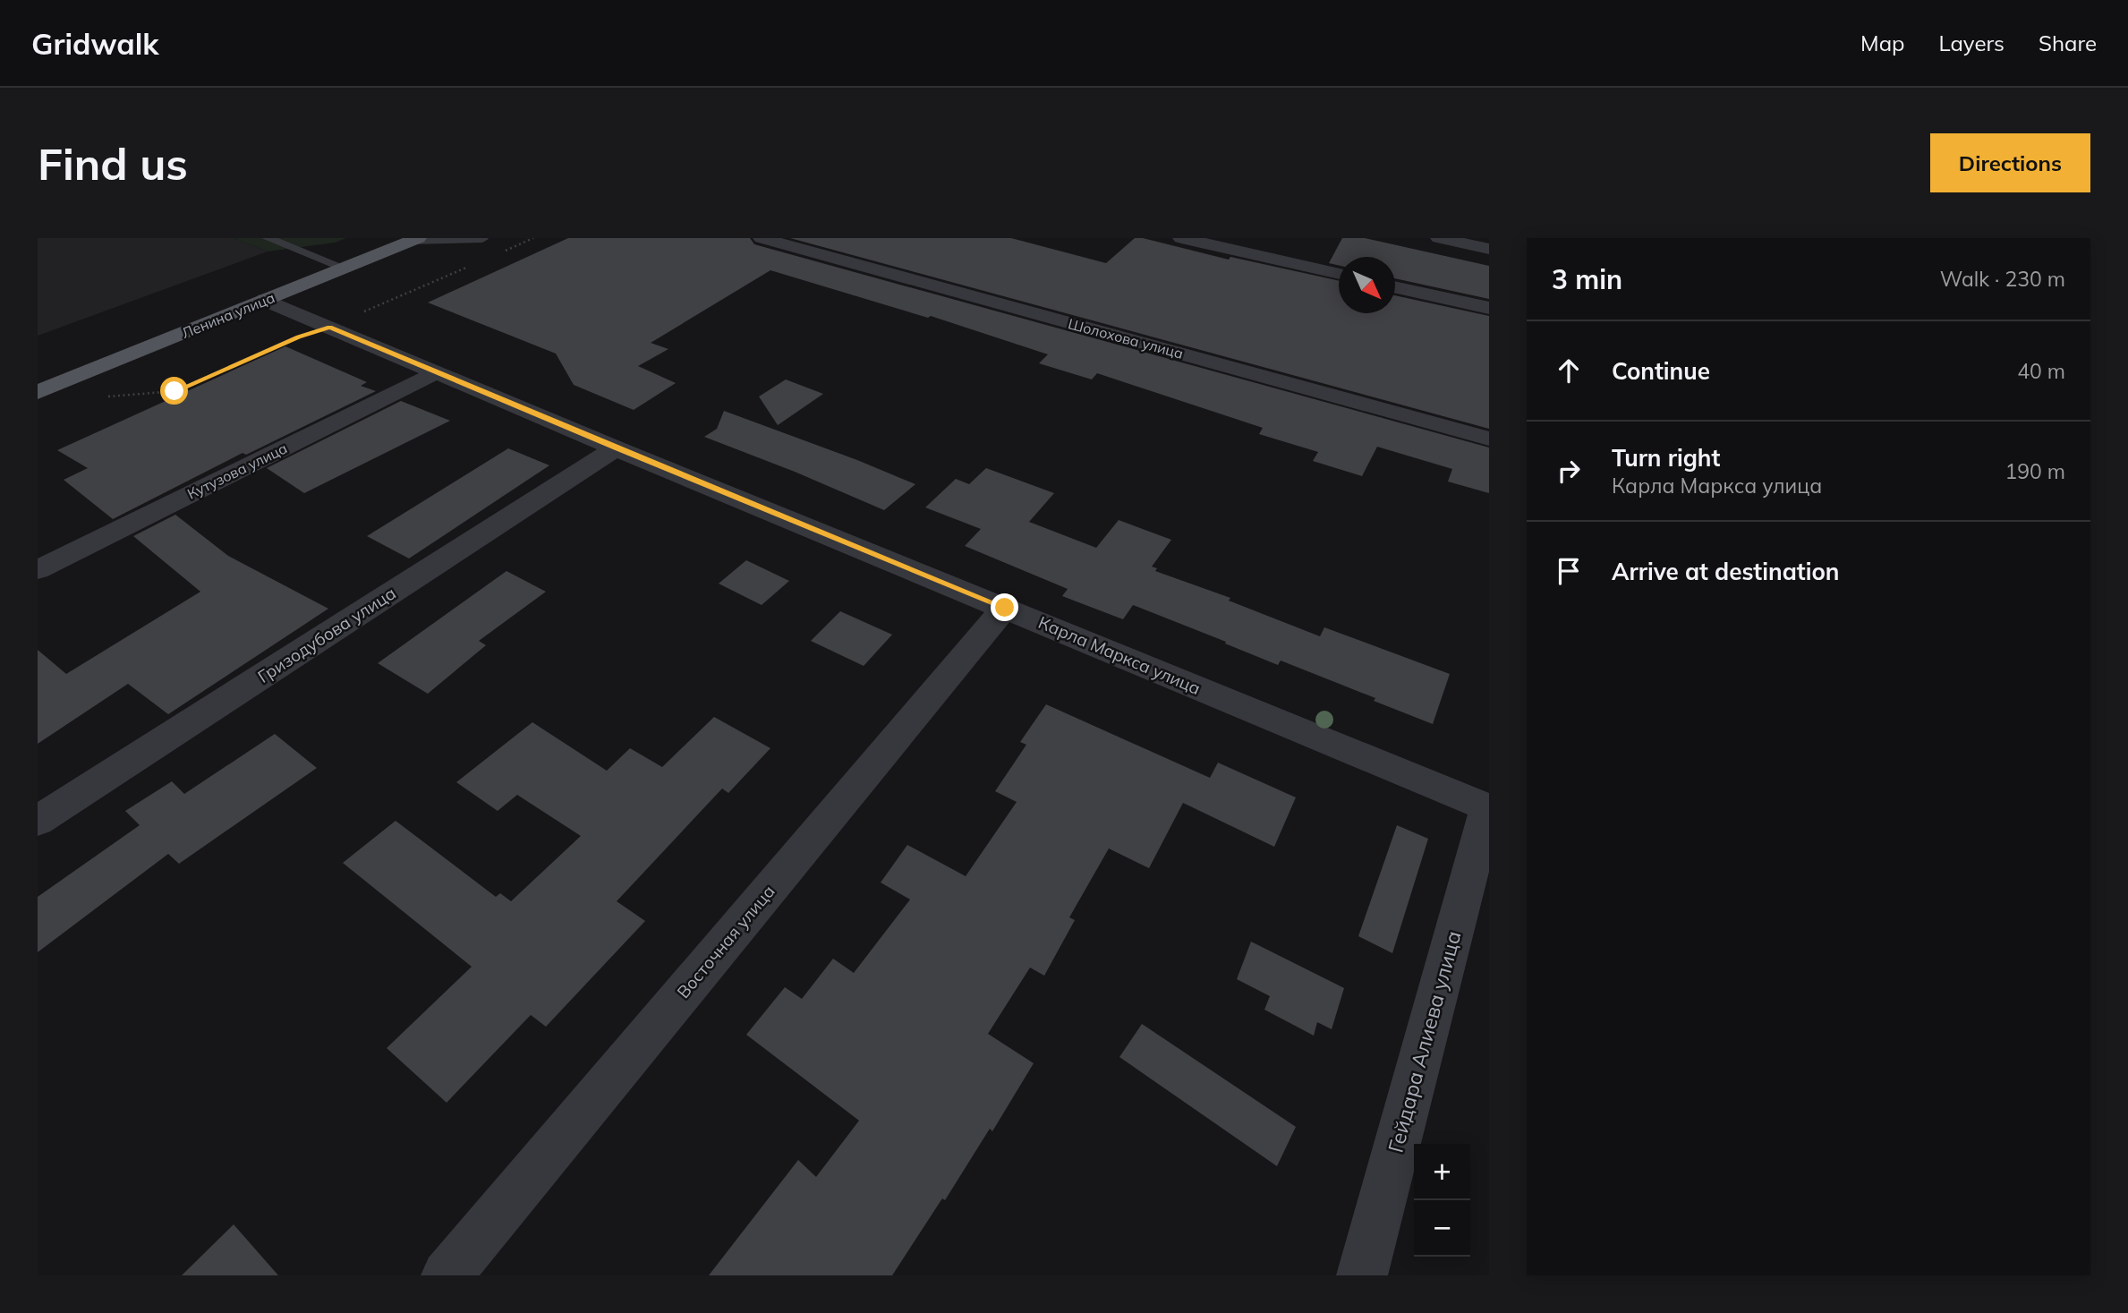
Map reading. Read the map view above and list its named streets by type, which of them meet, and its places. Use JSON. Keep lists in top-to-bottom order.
{
  "streets": {
    "main road": ["Ленина улица"],
    "street": [
      "Шолохова улица",
      "Кутузова улица",
      "Гризодубова улица",
      "Карла Маркса улица",
      "Восточная улица",
      "Гейдара Алиева улица"
    ]
  },
  "crossings": [
    ["Ленина улица", "Карла Маркса улица"],
    ["Кутузова улица", "Карла Маркса улица"],
    ["Гризодубова улица", "Карла Маркса улица"],
    ["Карла Маркса улица", "Восточная улица"],
    ["Карла Маркса улица", "Гейдара Алиева улица"]
  ],
  "north": "bottom right",
  "page": {
    "header": "Gridwalk",
    "nav": ["Map", "Layers", "Share"],
    "buttons": "Directions",
    "title": "Find us",
    "heading": ["3 min", "Walk · 230 m"],
    "list": [
      ["Continue", "40 m"],
      ["Turn right", "Карла Маркса улица", "190 m"],
      "Arrive at destination"
    ],
    "map_buttons": ["+", "−"]
  }
}
